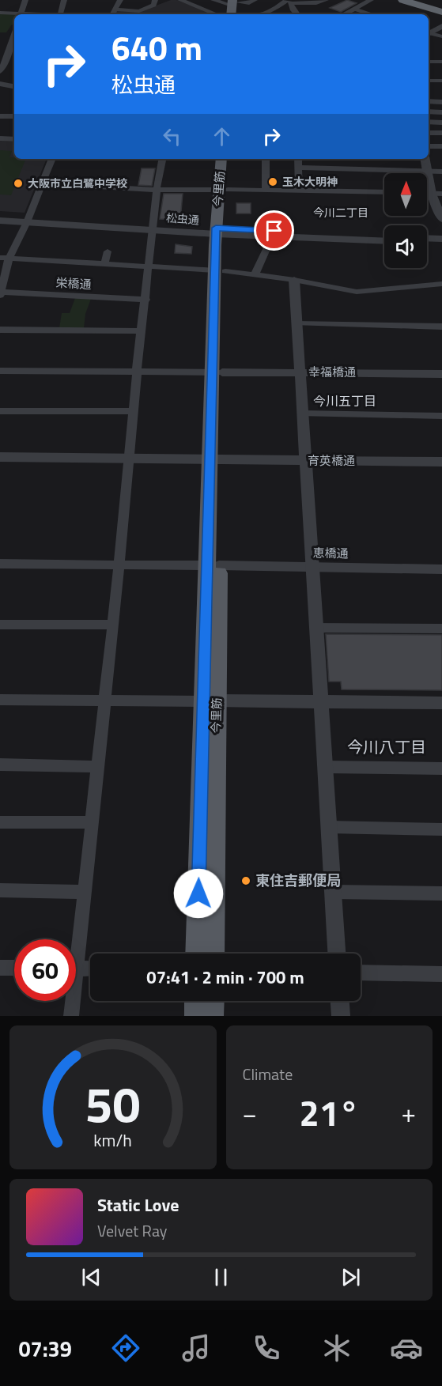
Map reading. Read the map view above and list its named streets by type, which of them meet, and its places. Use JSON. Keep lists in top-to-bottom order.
{
  "streets": {
    "main road": ["今里筋"],
    "street": [
      "松虫通",
      "栄橋通",
      "幸福橋通",
      "育英橋通",
      "恵橋通"
    ]
  },
  "crossings": [
    ["今里筋", "松虫通"],
    ["今里筋", "幸福橋通"],
    ["今里筋", "育英橋通"],
    ["今里筋", "恵橋通"]
  ],
  "districts": ["今川二丁目", "今川五丁目", "今川八丁目"],
  "places": ["玉木大明神", "大阪市立白鷺中学校", "東住吉郵便局"],
  "north": "top",
  "page": {
    "turn": ["640 m", "松虫通"],
    "limit": "60",
    "trip": "07:41 · 2 min · 700 m",
    "tile": "Climate",
    "heat": ["−", "21°", "+"],
    "song": ["Static Love", "Velvet Ray"],
    "tabs": "07:39",
    "gauge": ["50", "km/h"]
  }
}
